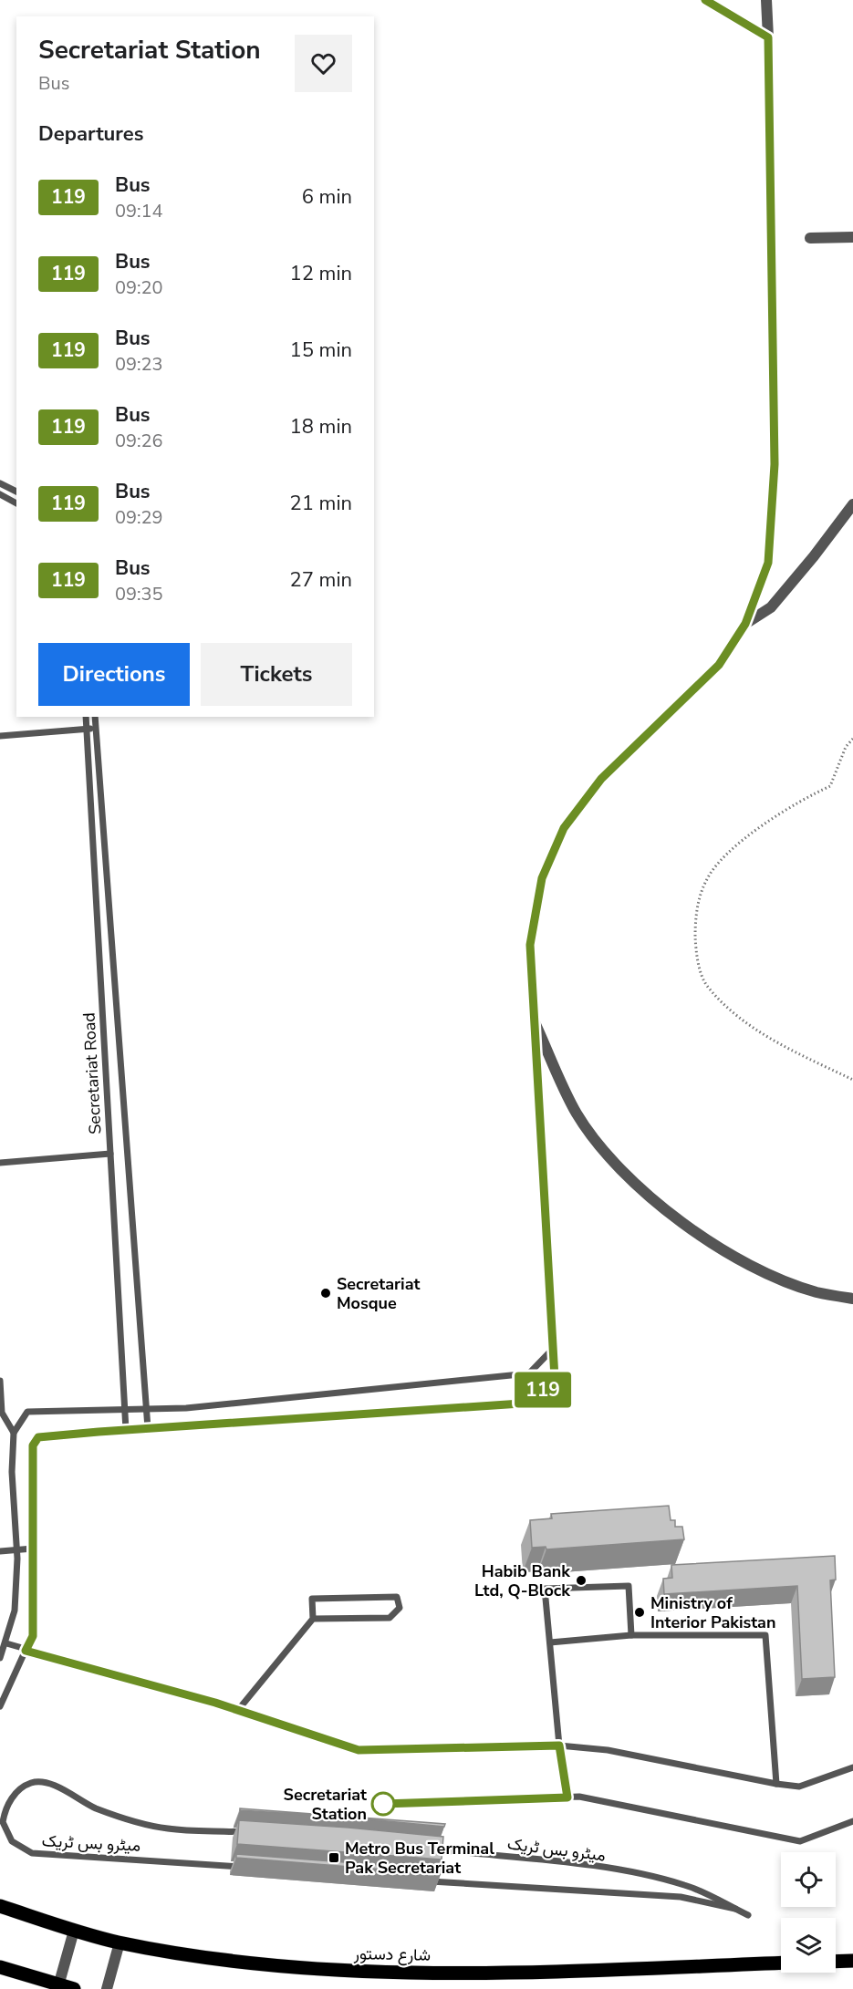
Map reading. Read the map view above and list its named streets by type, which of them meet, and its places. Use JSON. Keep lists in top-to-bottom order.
{
  "streets": {
    "main road": ["شارع دستور"],
    "lane": ["Secretariat Road", "میٹرو بس ٹریک"]
  },
  "places": {
    "other": [
      "Secretariat Mosque",
      "Habib Bank Ltd, Q-Block",
      "Ministry of Interior Pakistan",
      "Secretariat Station"
    ],
    "transit": ["Metro Bus Terminal Pak Secretariat"]
  },
  "lines": ["bus line 119"],
  "page": {
    "on_map": "119",
    "heading": [
      ["Secretariat Station", "Bus"],
      "Departures"
    ],
    "list": [
      {
        "mark": "119",
        "name": "Bus",
        "note": "09:14",
        "value": "6 min"
      },
      {
        "mark": "119",
        "name": "Bus",
        "note": "09:20",
        "value": "12 min"
      },
      {
        "mark": "119",
        "name": "Bus",
        "note": "09:23",
        "value": "15 min"
      },
      {
        "mark": "119",
        "name": "Bus",
        "note": "09:26",
        "value": "18 min"
      },
      {
        "mark": "119",
        "name": "Bus",
        "note": "09:29",
        "value": "21 min"
      },
      {
        "mark": "119",
        "name": "Bus",
        "note": "09:35",
        "value": "27 min"
      }
    ],
    "buttons": ["Directions", "Tickets"]
  }
}
